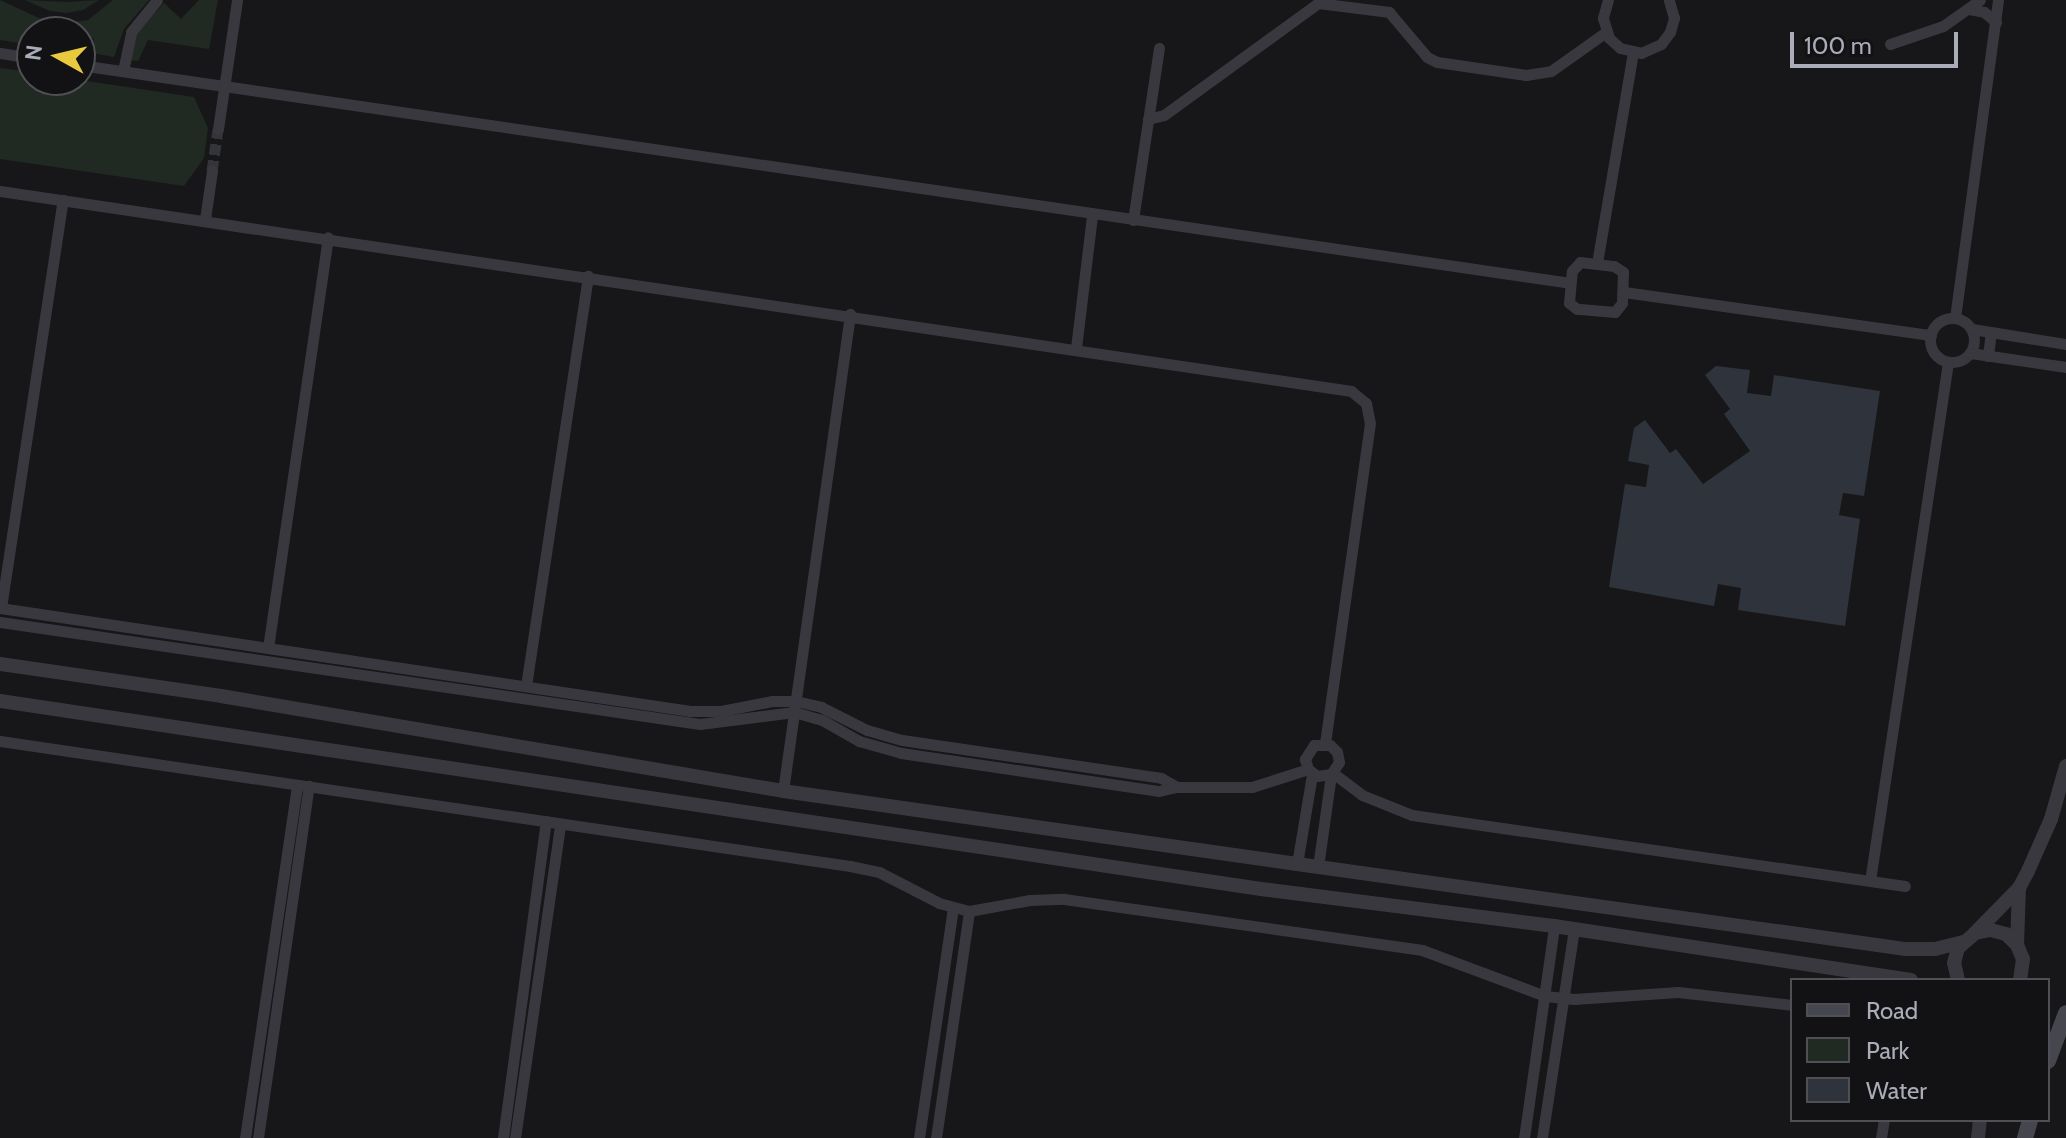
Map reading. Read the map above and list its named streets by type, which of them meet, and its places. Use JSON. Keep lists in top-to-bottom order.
{
  "legend": ["Road", "Park", "Water"],
  "scale_bar": "100 m",
  "north": "left"
}
